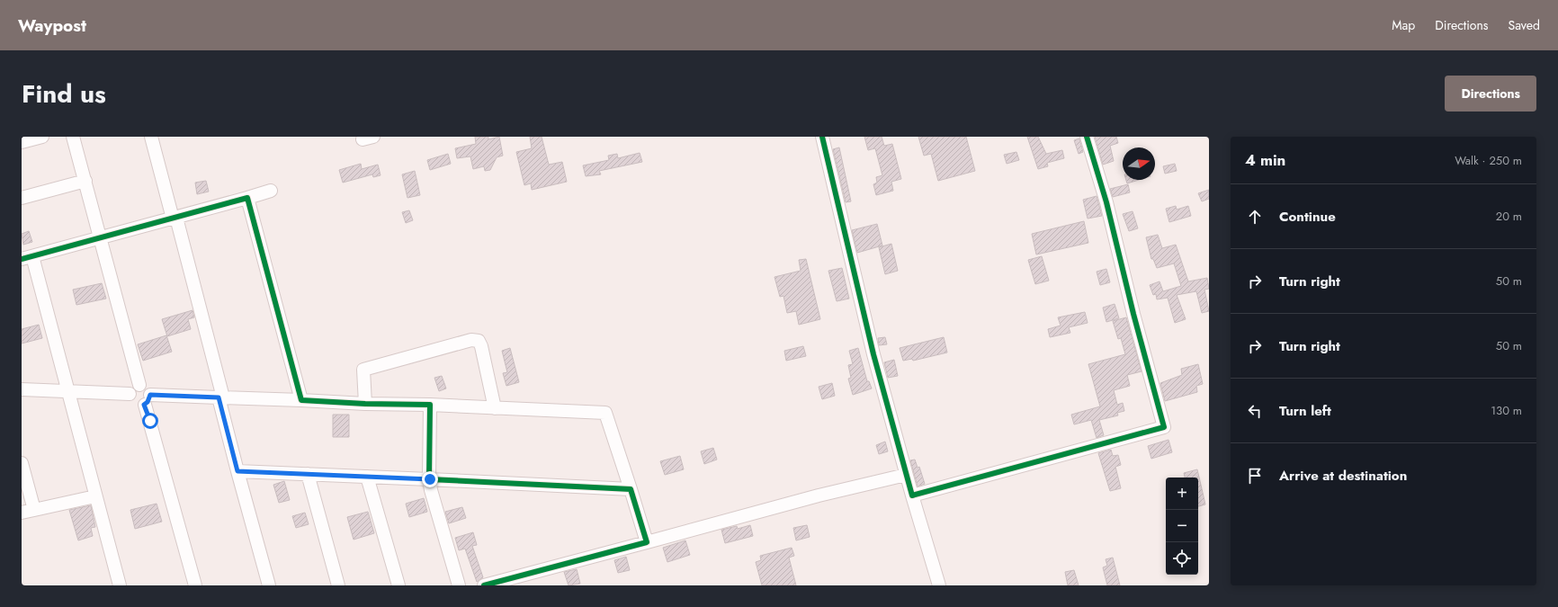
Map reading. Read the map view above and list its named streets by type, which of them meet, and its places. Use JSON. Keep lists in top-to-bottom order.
{
  "north": "right",
  "page": {
    "header": "Waypost",
    "nav": ["Map", "Directions", "Saved"],
    "title": "Find us",
    "buttons": "Directions",
    "heading": ["4 min", "Walk · 250 m"],
    "list": [
      ["Continue", "20 m"],
      ["Turn right", "50 m"],
      ["Turn right", "50 m"],
      ["Turn left", "130 m"],
      "Arrive at destination"
    ],
    "map_buttons": ["+", "−"]
  }
}
